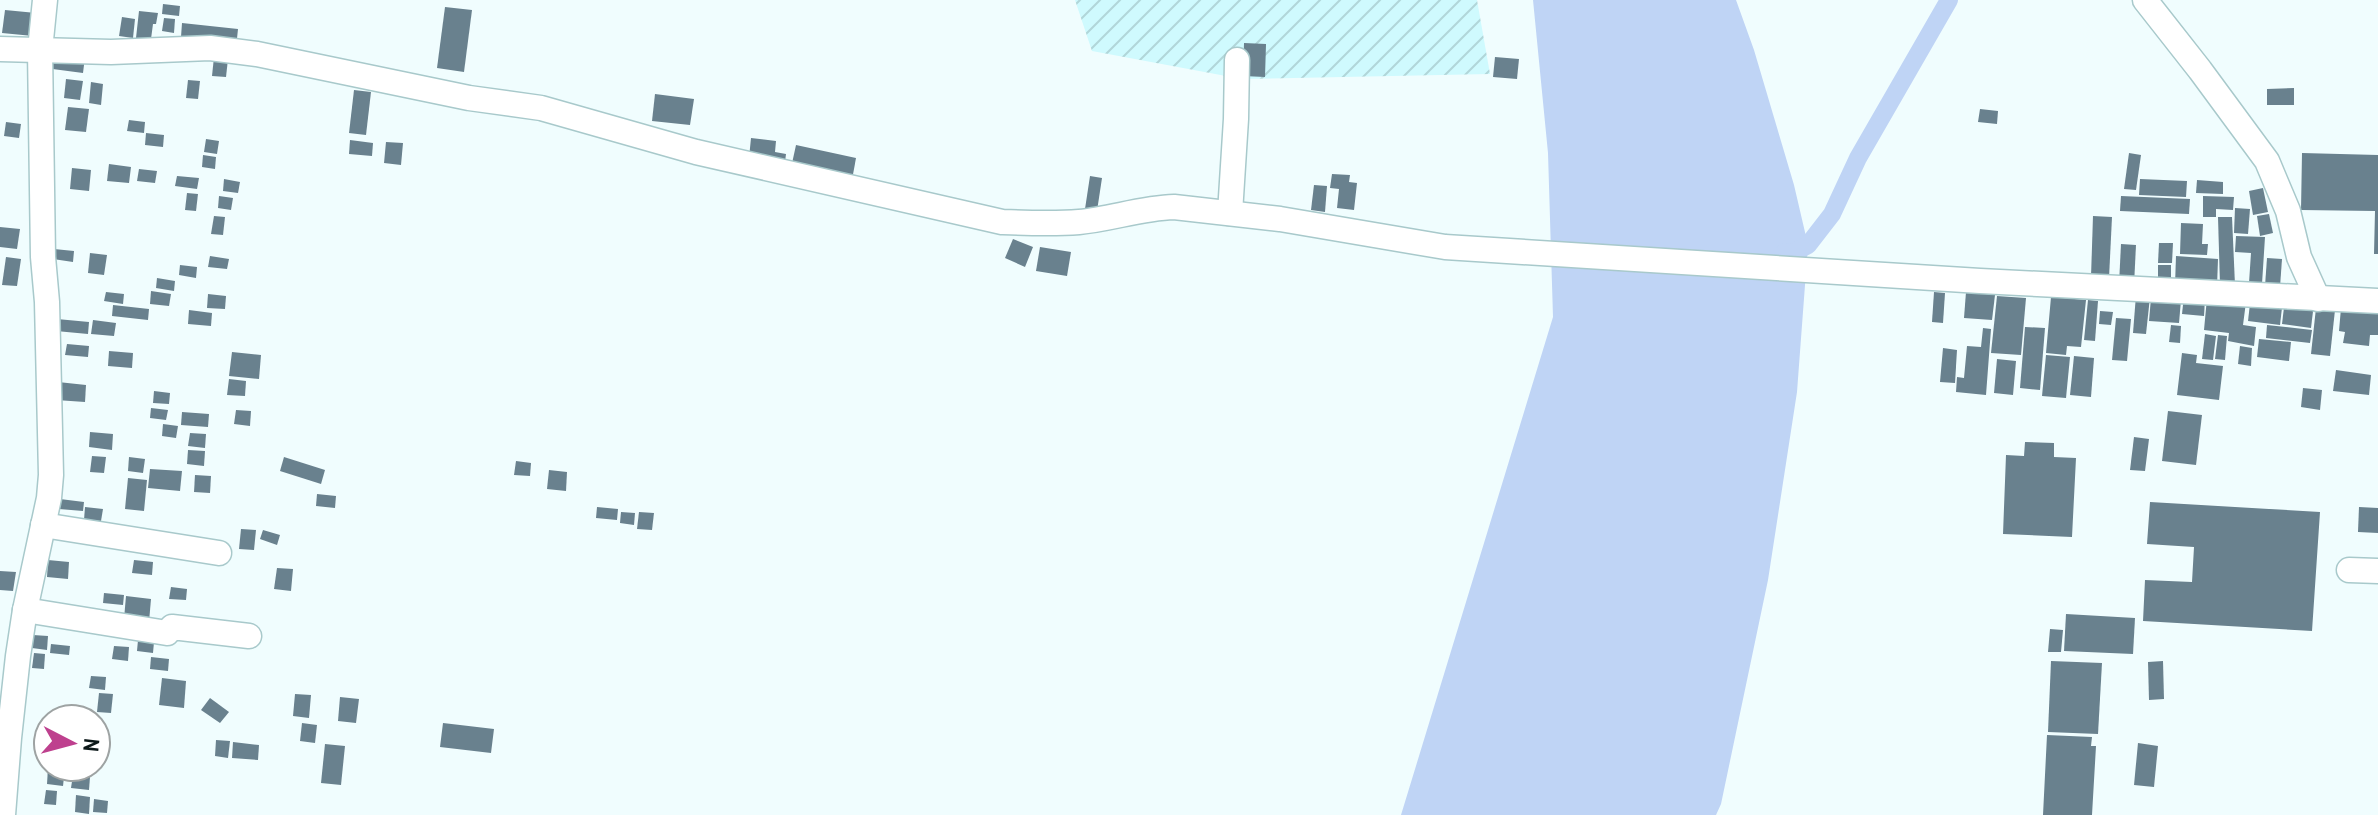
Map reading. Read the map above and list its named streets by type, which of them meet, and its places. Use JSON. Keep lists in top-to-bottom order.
{
  "north": "right"
}
